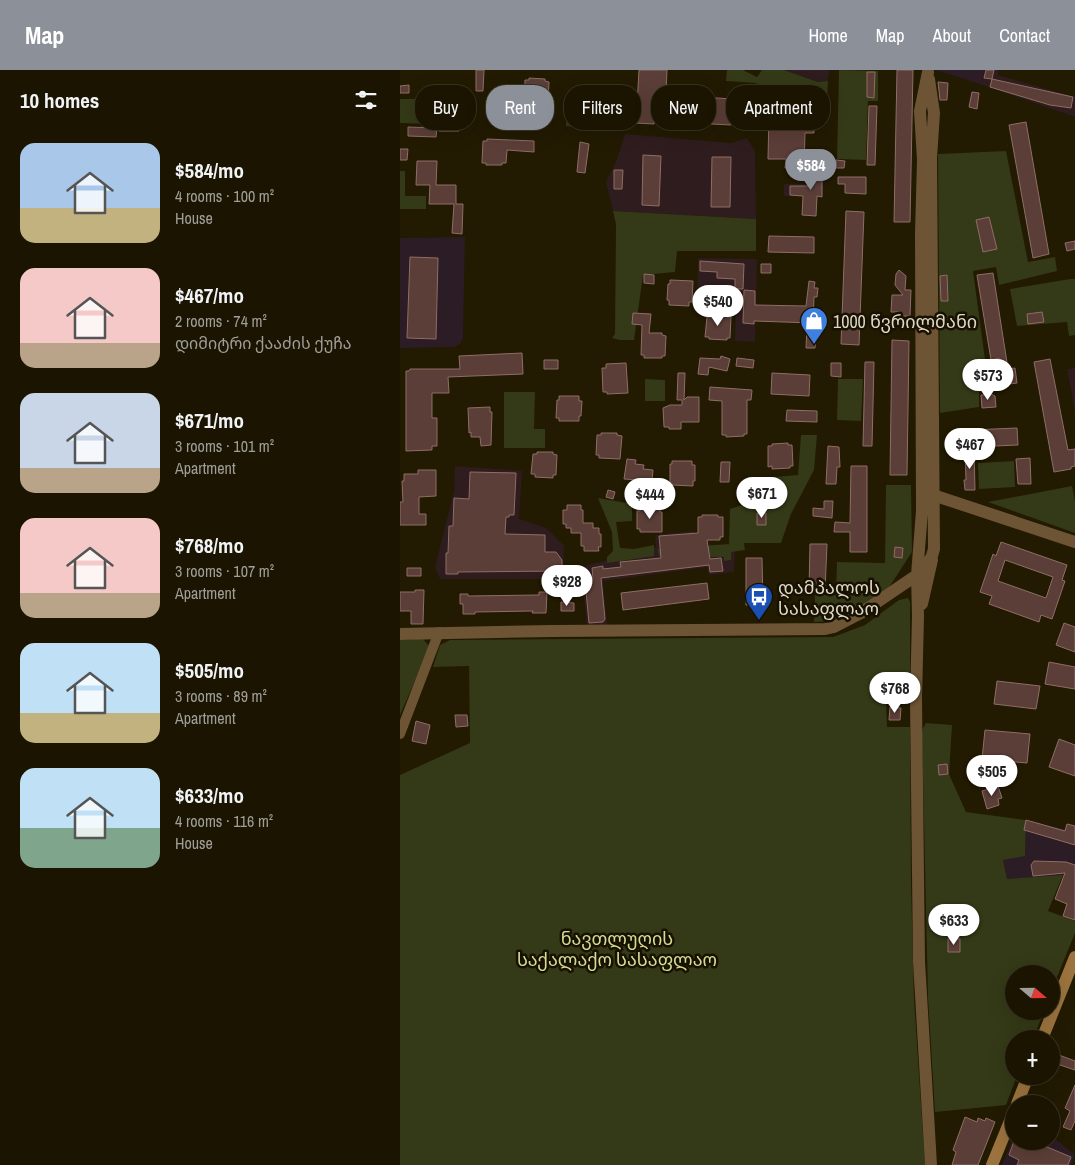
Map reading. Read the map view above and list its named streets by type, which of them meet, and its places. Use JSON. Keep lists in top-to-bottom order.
{
  "parks": ["ნავთლუღის საქალაქო სასაფლაო"],
  "places": {
    "shop": ["1000 წვრილმანი"],
    "bus stop": ["დამპალოს სასაფლაო"]
  },
  "north": "right",
  "page": {
    "header": "Map",
    "nav": [
      "Home",
      "Map",
      "About",
      "Contact"
    ],
    "heading": "10 homes",
    "chip": [
      "Buy",
      "Rent",
      "Filters",
      "New",
      "Apartment"
    ],
    "list": [
      {
        "name": "$584/mo",
        "note": "4 rooms · 100 m² · House"
      },
      {
        "name": "$467/mo",
        "note": "2 rooms · 74 m² · დიმიტრი ქააძის ქუჩა"
      },
      {
        "name": "$671/mo",
        "note": "3 rooms · 101 m² · Apartment"
      },
      {
        "name": "$768/mo",
        "note": "3 rooms · 107 m² · Apartment"
      },
      {
        "name": "$505/mo",
        "note": "3 rooms · 89 m² · Apartment"
      },
      {
        "name": "$633/mo",
        "note": "4 rooms · 116 m² · House"
      }
    ],
    "price": [
      "$584",
      "$540",
      "$573",
      "$467",
      "$671",
      "$444",
      "$928",
      "$768",
      "$505",
      "$633"
    ],
    "map_buttons": ["+", "−"]
  }
}
